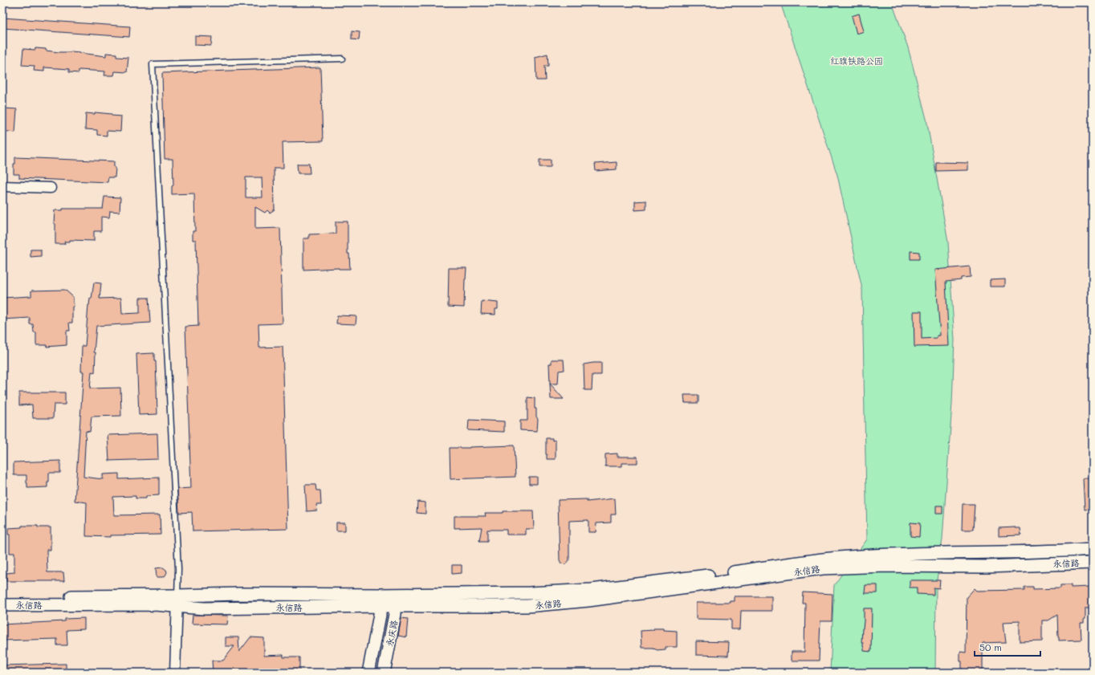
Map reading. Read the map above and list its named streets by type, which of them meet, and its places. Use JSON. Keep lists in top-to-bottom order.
{
  "streets": {
    "street": ["永信路", "永庆路"]
  },
  "crossings": [
    ["永信路", "永庆路"]
  ],
  "parks": ["红旗铁路公园"],
  "scale_bar": "50 m"
}
